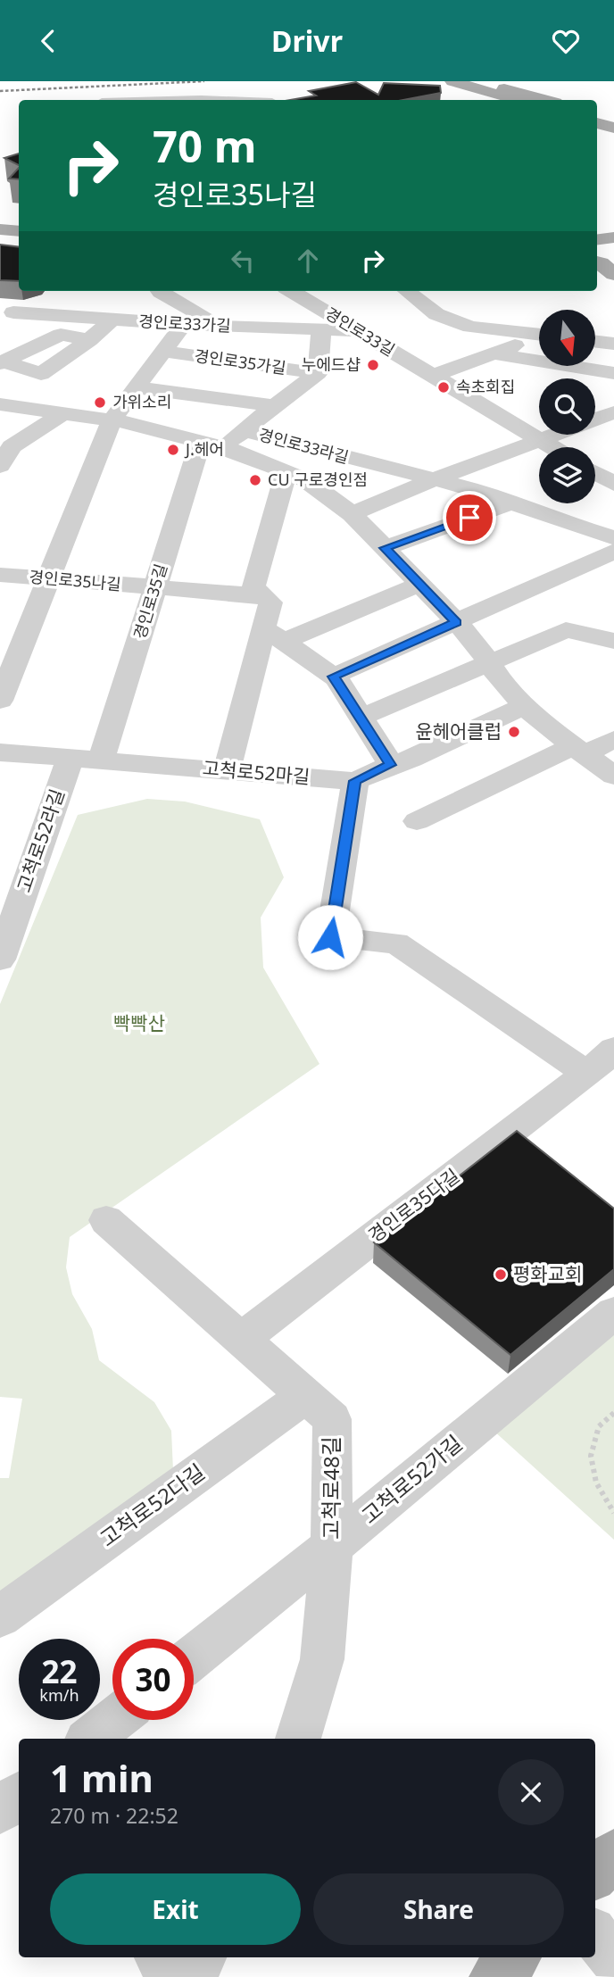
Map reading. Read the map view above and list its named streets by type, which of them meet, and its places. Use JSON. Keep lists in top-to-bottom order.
{
  "streets": {
    "street": [
      "경인로33가길",
      "경인로33길",
      "경인로35가길",
      "경인로33라길",
      "경인로35나길",
      "경인로35길",
      "고척로52마길",
      "고척로52라길",
      "경인로35다길",
      "고척로52가길",
      "고척로48길",
      "고척로52다길"
    ]
  },
  "crossings": [
    ["경인로33가길", "경인로33길"],
    ["경인로35가길", "경인로33라길"],
    ["경인로35가길", "경인로35길"],
    ["경인로35나길", "경인로35길"],
    ["경인로35길", "고척로52마길"],
    ["고척로52마길", "고척로52라길"],
    ["경인로35다길", "고척로48길"],
    ["고척로52가길", "고척로48길"],
    ["고척로48길", "고척로52다길"]
  ],
  "parks": ["빡빡산"],
  "places": [
    "누에드샵",
    "속초회집",
    "가위소리",
    "J.헤어",
    "CU 구로경인점",
    "윤헤어클럽",
    "평화교회"
  ],
  "north": "bottom",
  "page": {
    "header": "Drivr",
    "turn": ["70 m", "경인로35나길"],
    "speed": "22 km/h",
    "limit": "30",
    "heading": ["1 min", "270 m · 22:52"],
    "buttons": ["Exit", "Share"]
  }
}
